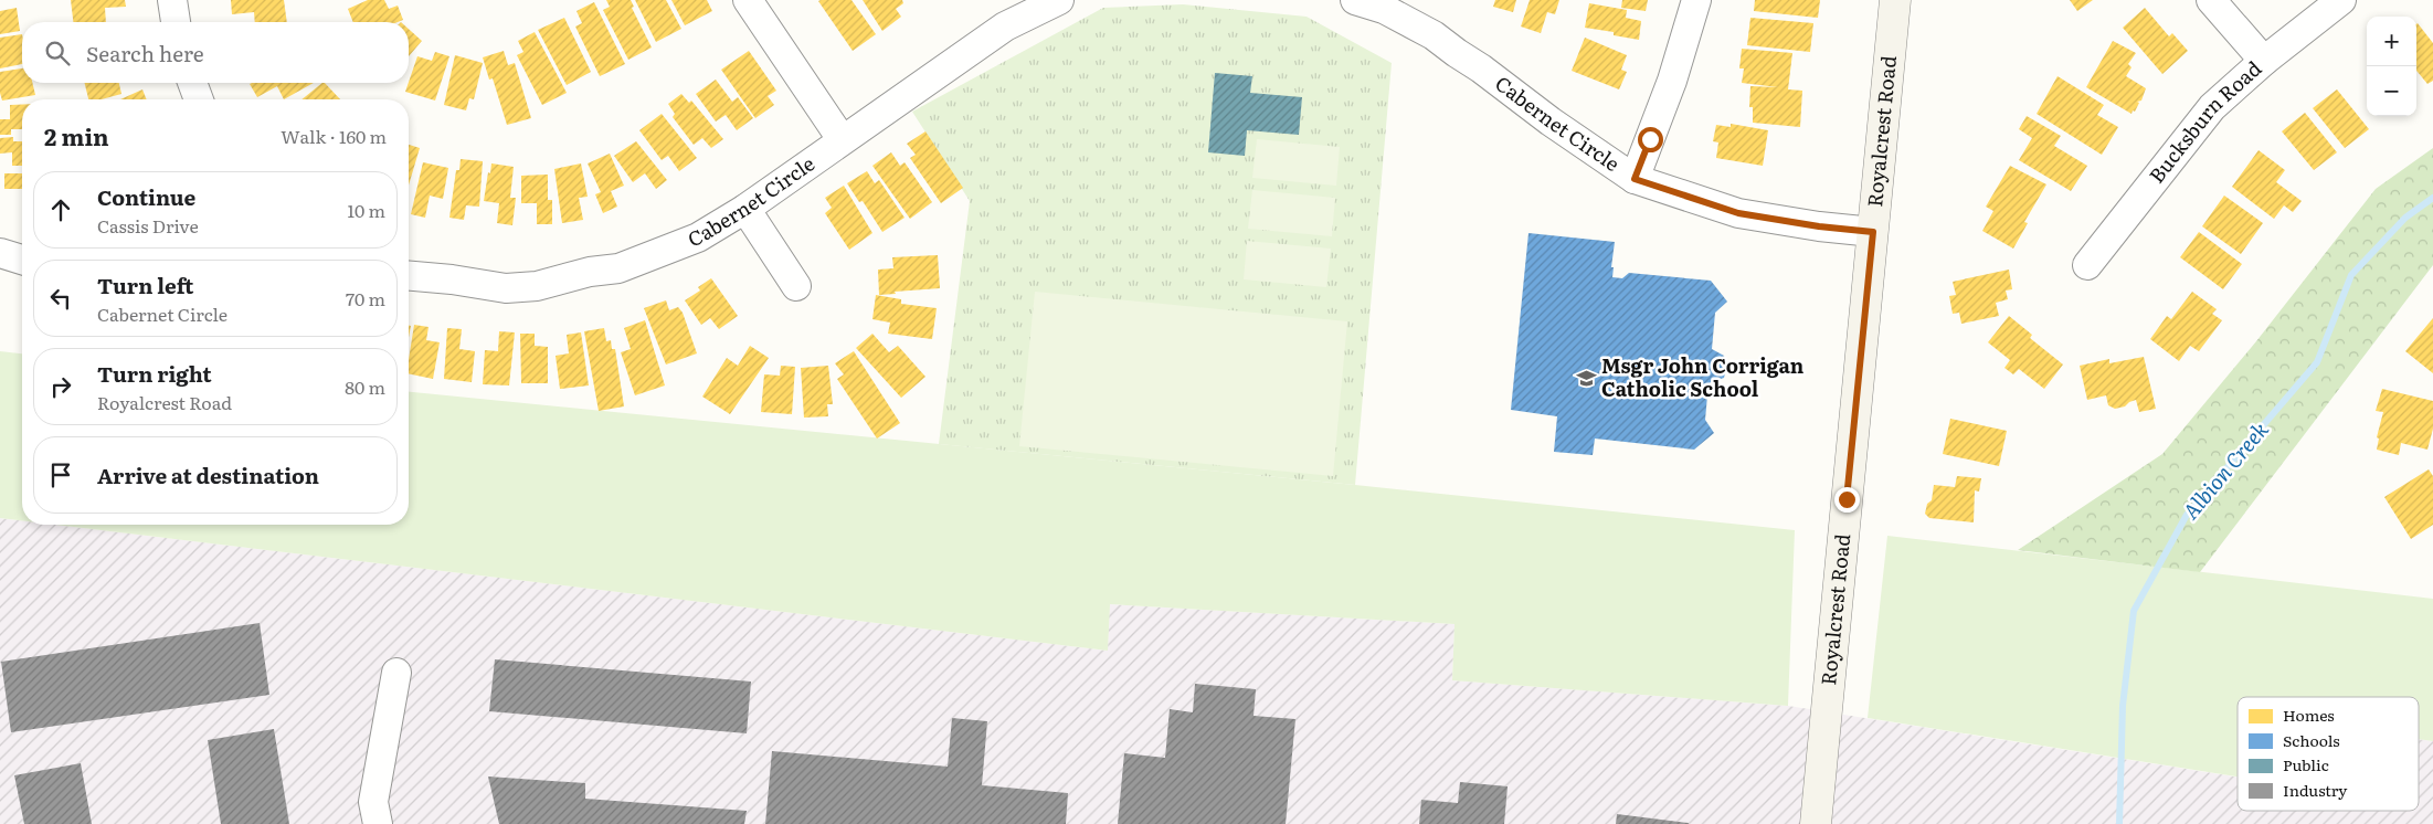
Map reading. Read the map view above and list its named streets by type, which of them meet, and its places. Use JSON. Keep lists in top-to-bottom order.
{
  "streets": {
    "street": ["Cabernet Circle", "Bucksburn Road", "Royalcrest Road"]
  },
  "crossings": [
    ["Cabernet Circle", "Royalcrest Road"]
  ],
  "water": ["Albion Creek"],
  "places": {
    "school or university": ["Msgr John Corrigan Catholic School"]
  },
  "legend": [
    "Homes",
    "Schools",
    "Public",
    "Industry"
  ],
  "page": {
    "map_buttons": ["+", "−"],
    "search": "Search here",
    "heading": ["2 min", "Walk · 160 m"],
    "list": [
      ["Continue", "Cassis Drive", "10 m"],
      ["Turn left", "Cabernet Circle", "70 m"],
      ["Turn right", "Royalcrest Road", "80 m"],
      "Arrive at destination"
    ]
  }
}
